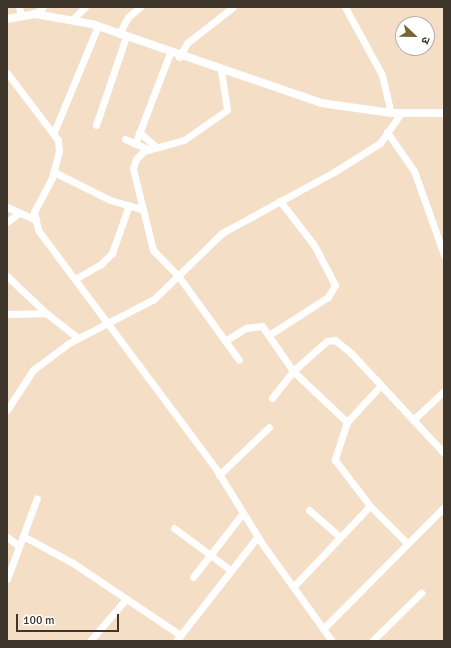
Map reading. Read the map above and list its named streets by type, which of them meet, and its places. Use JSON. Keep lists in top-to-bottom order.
{
  "scale_bar": "100 m",
  "north": "right"
}
